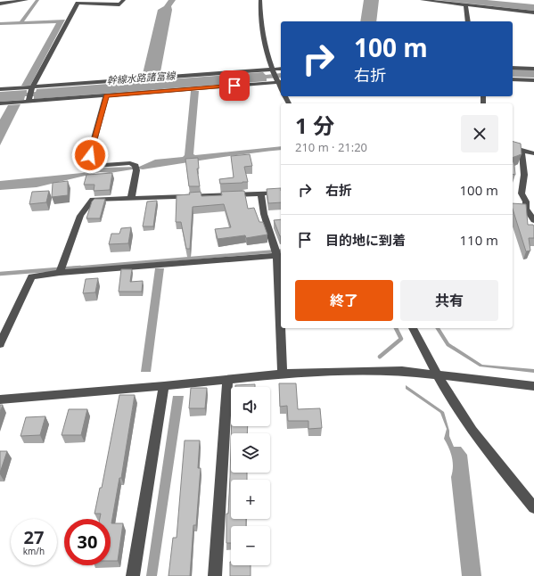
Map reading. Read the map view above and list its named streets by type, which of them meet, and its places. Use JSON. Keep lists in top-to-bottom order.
{
  "water": ["幹線水路諸富線"],
  "page": {
    "turn": ["100 m", "右折"],
    "heading": ["1 分", "210 m · 21:20"],
    "list": [
      {
        "name": "右折",
        "value": "100 m"
      },
      {
        "name": "目的地に到着",
        "value": "110 m"
      }
    ],
    "buttons": ["終了", "共有"],
    "map_buttons": ["+", "−"],
    "speed": "27 km/h",
    "limit": "30"
  }
}
